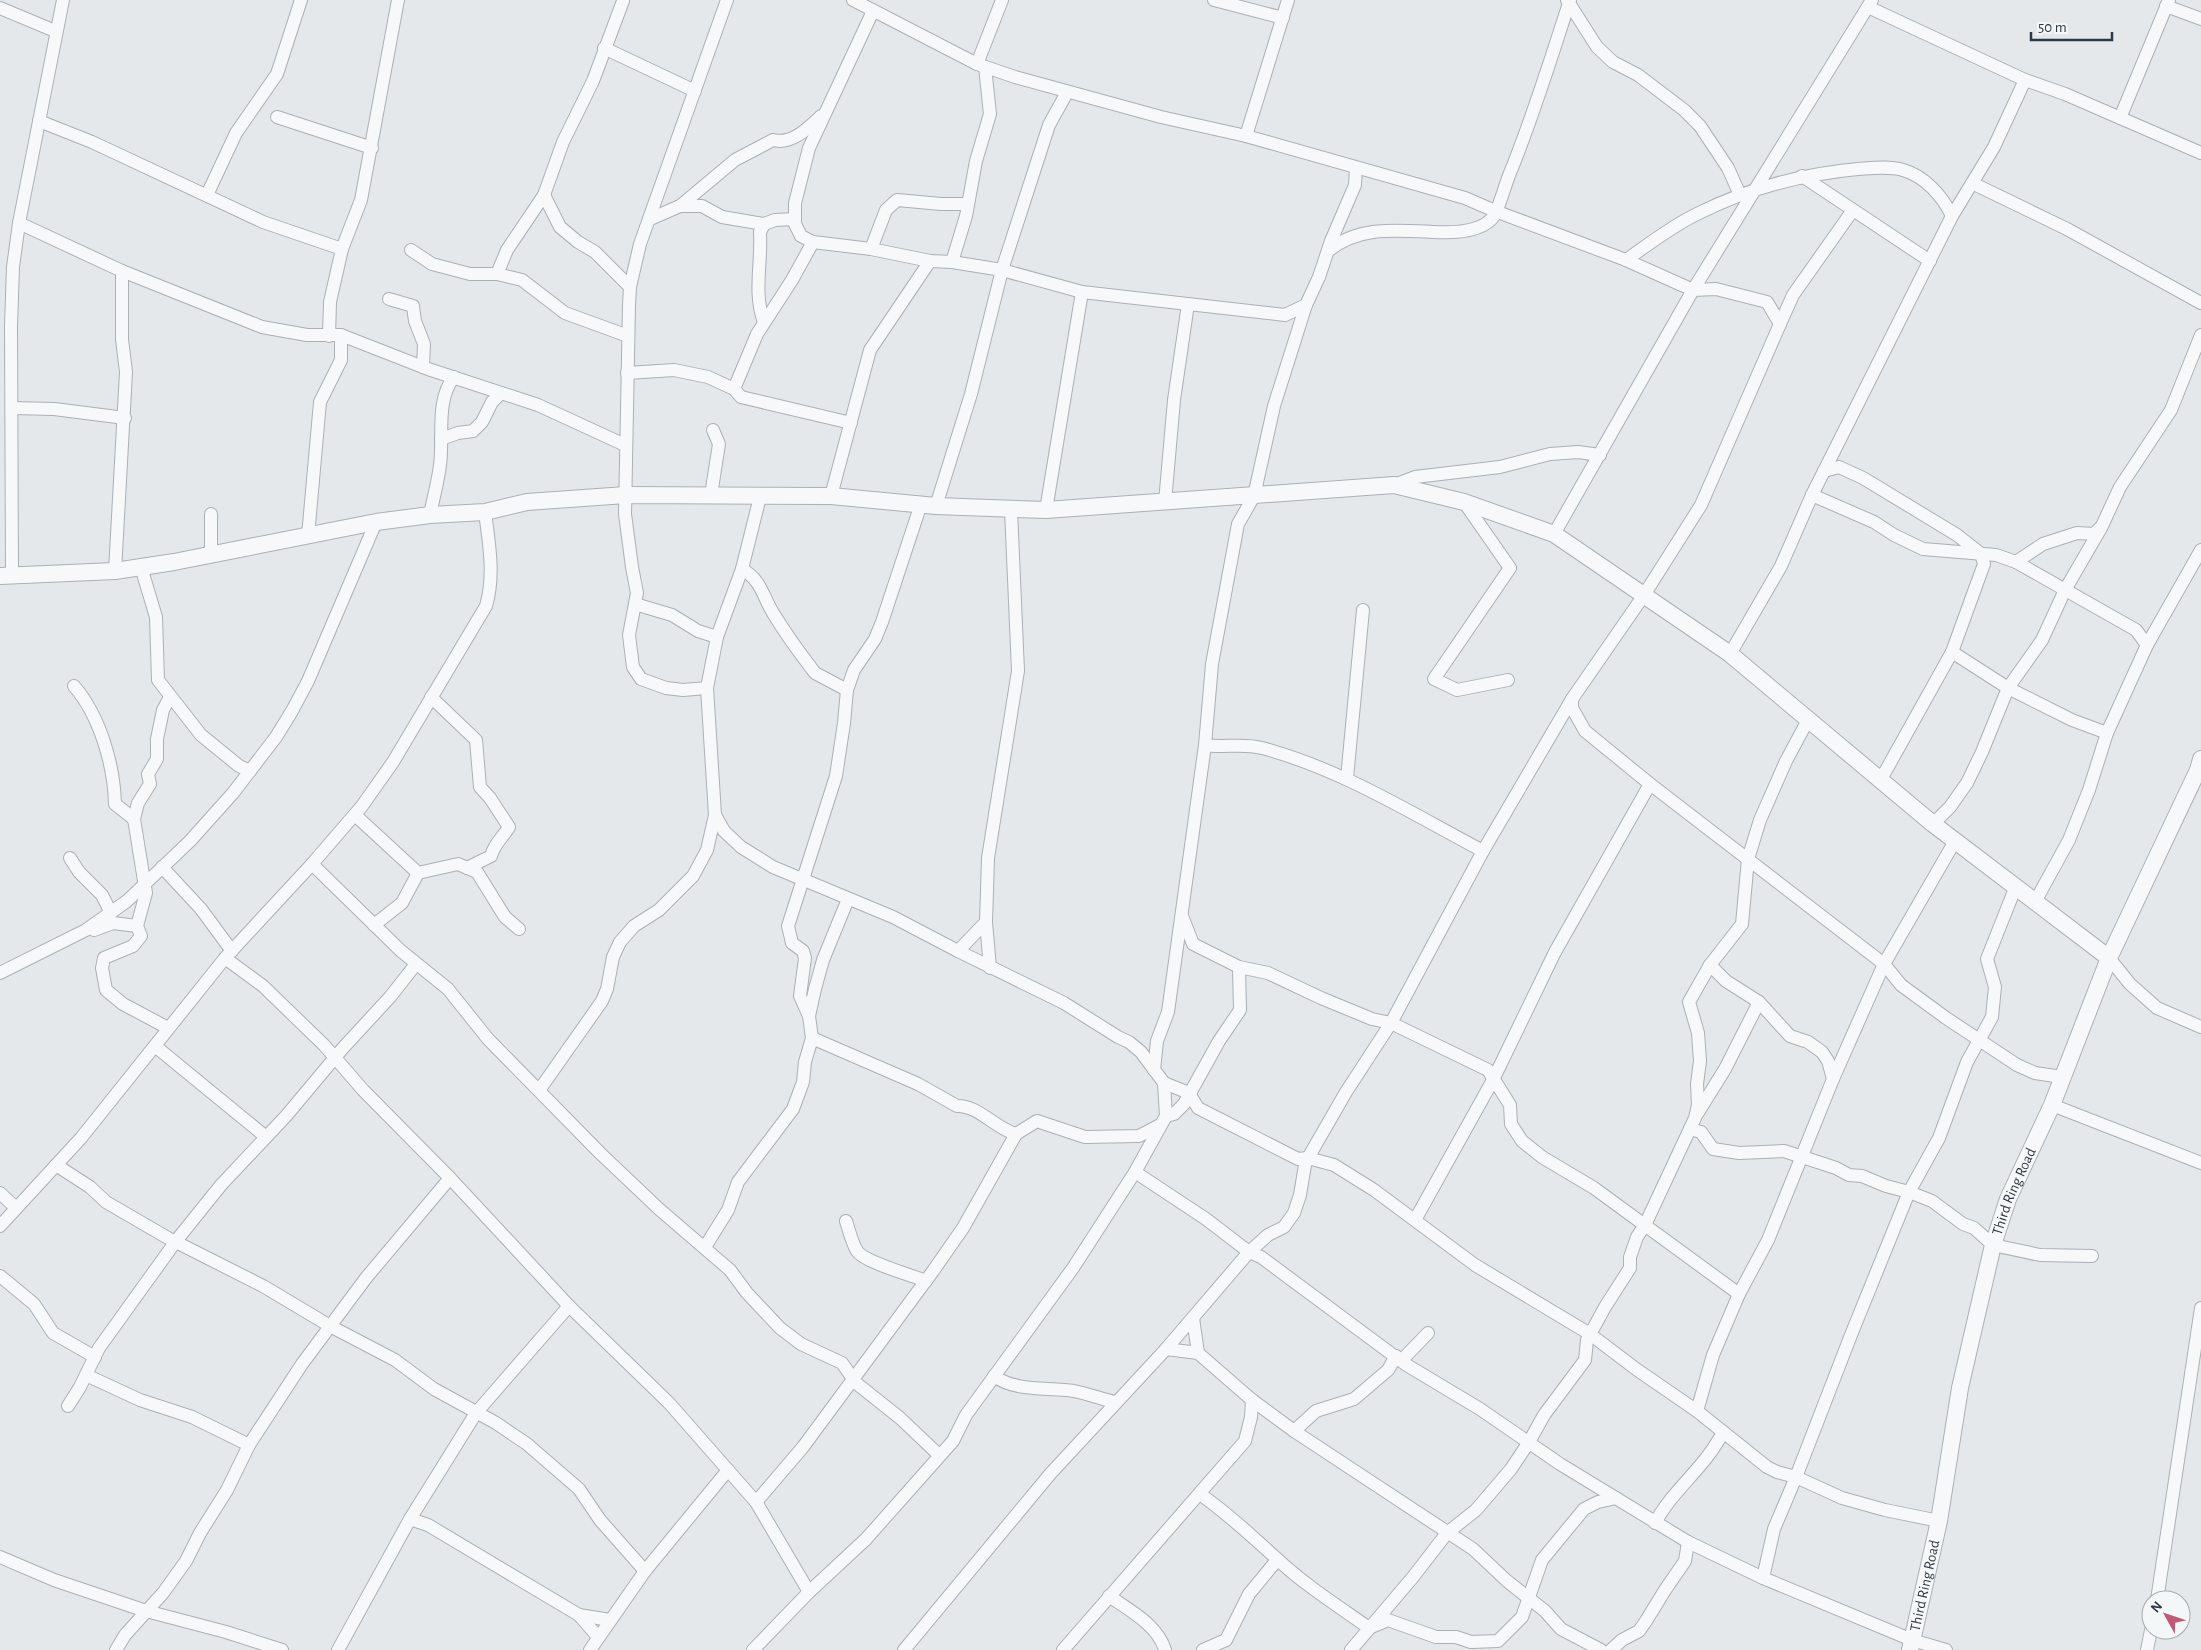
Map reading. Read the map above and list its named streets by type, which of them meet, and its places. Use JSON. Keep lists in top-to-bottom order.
{
  "streets": {
    "street": ["Third Ring Road"]
  },
  "scale_bar": "50 m",
  "north": "top left"
}
